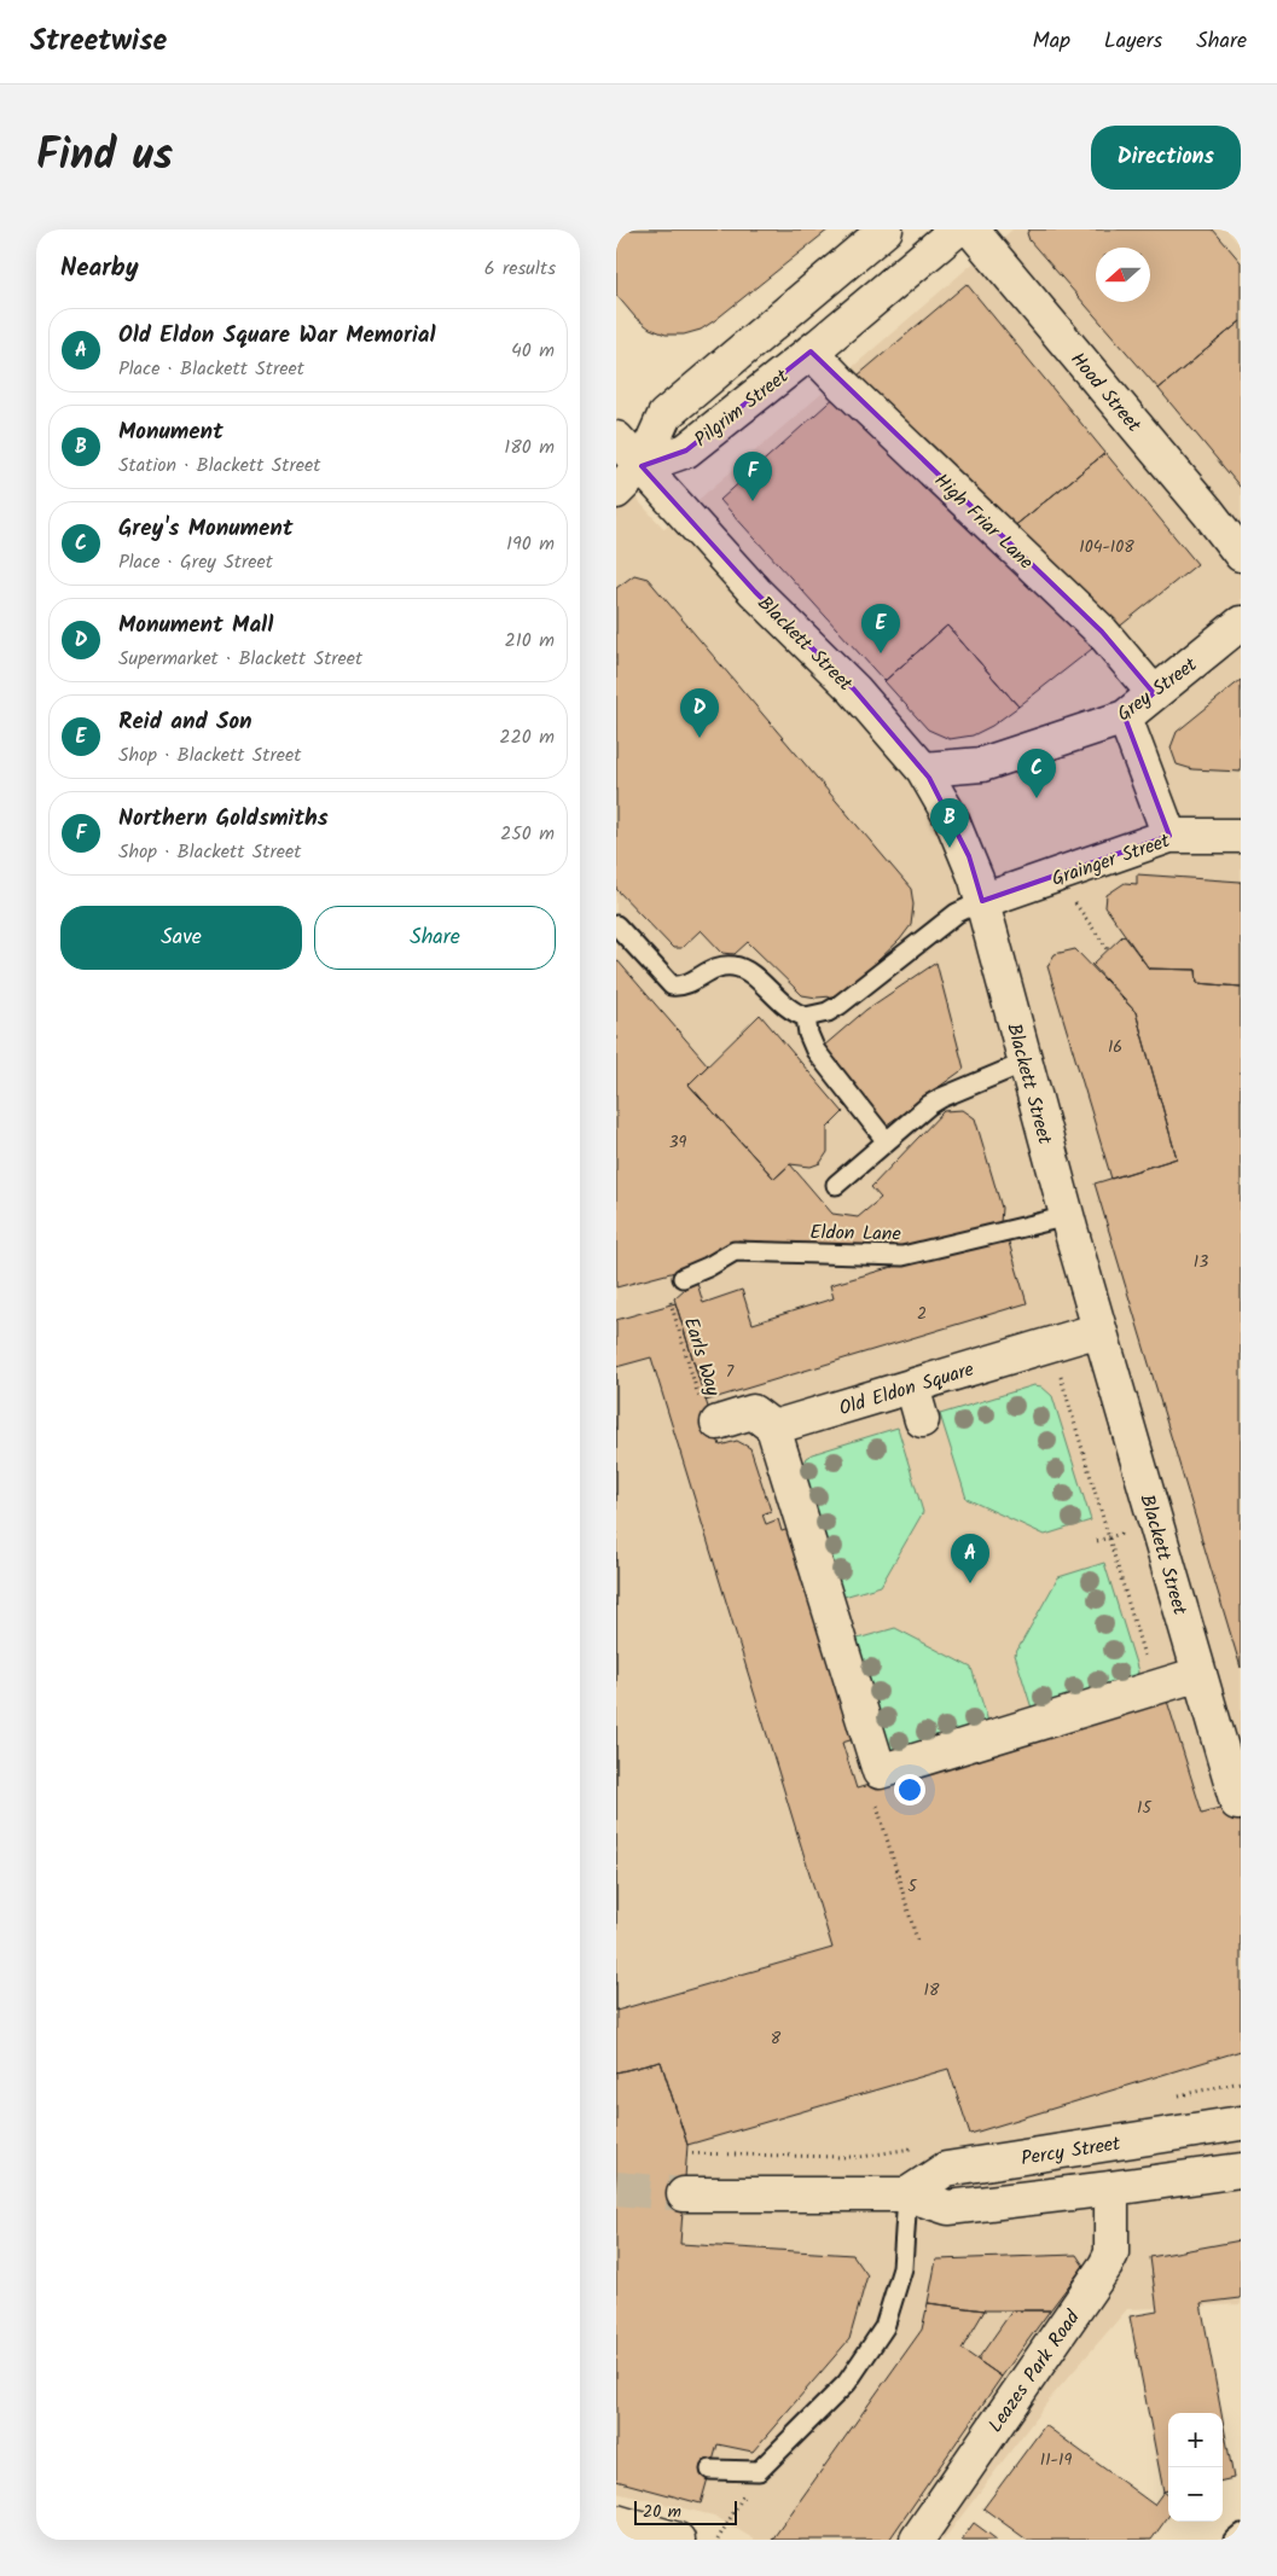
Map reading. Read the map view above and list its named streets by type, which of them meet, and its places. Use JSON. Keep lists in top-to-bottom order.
{
  "streets": {
    "street": [
      "Hood Street",
      "Pilgrim Street",
      "High Friar Lane",
      "Blackett Street",
      "Grey Street",
      "Grainger Street",
      "Old Eldon Square",
      "Percy Street",
      "Leazes Park Road"
    ],
    "lane": ["Eldon Lane"],
    "path": ["Earls Way"]
  },
  "crossings": [
    ["Pilgrim Street", "High Friar Lane"],
    ["Pilgrim Street", "Blackett Street"],
    ["High Friar Lane", "Grey Street"],
    ["Blackett Street", "Grey Street"],
    ["Blackett Street", "Grainger Street"],
    ["Blackett Street", "Eldon Lane"],
    ["Blackett Street", "Old Eldon Square"],
    ["Eldon Lane", "Earls Way"],
    ["Percy Street", "Leazes Park Road"]
  ],
  "house_numbers": [
    "104-108",
    "16",
    "39",
    "13",
    "2",
    "7",
    "15",
    "5",
    "18",
    "8",
    "11-19"
  ],
  "scale_bar": "20 m",
  "north": "left",
  "page": {
    "header": "Streetwise",
    "nav": ["Map", "Layers", "Share"],
    "title": "Find us",
    "buttons": [
      "Directions",
      ["Save", "Share"]
    ],
    "heading": ["Nearby", "6 results"],
    "list": [
      {
        "mark": "A",
        "name": "Old Eldon Square War Memorial",
        "note": "Place · Blackett Street",
        "value": "40 m"
      },
      {
        "mark": "B",
        "name": "Monument",
        "note": "Station · Blackett Street",
        "value": "180 m"
      },
      {
        "mark": "C",
        "name": "Grey's Monument",
        "note": "Place · Grey Street",
        "value": "190 m"
      },
      {
        "mark": "D",
        "name": "Monument Mall",
        "note": "Supermarket · Blackett Street",
        "value": "210 m"
      },
      {
        "mark": "E",
        "name": "Reid and Son",
        "note": "Shop · Blackett Street",
        "value": "220 m"
      },
      {
        "mark": "F",
        "name": "Northern Goldsmiths",
        "note": "Shop · Blackett Street",
        "value": "250 m"
      }
    ],
    "pins": [
      "F",
      "E",
      "D",
      "C",
      "B",
      "A"
    ],
    "map_buttons": ["+", "−"],
    "scale": "20 m"
  }
}
